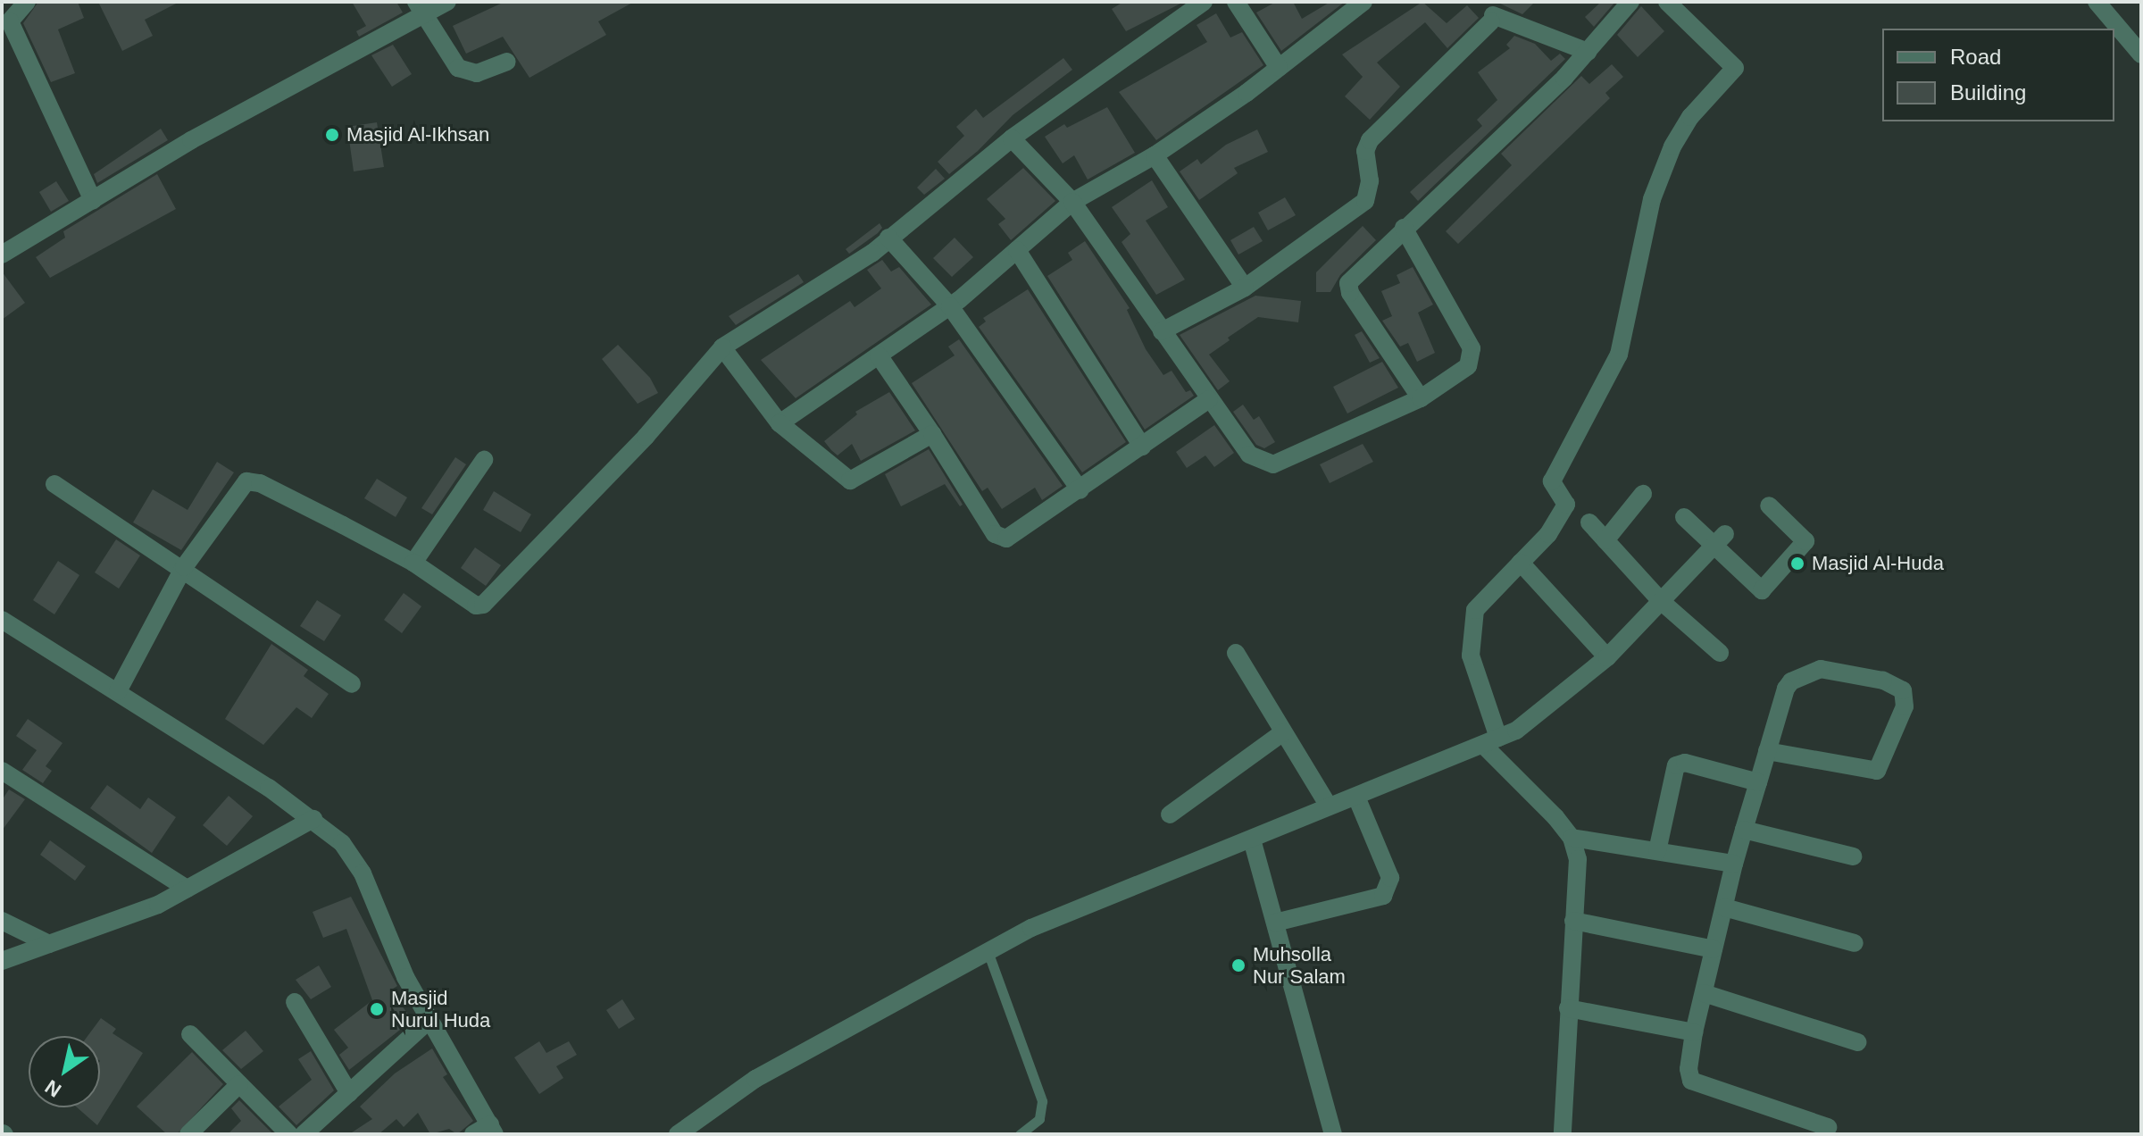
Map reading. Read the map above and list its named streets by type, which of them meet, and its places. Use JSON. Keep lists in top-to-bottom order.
{
  "places": [
    "Masjid Al-Ikhsan",
    "Masjid Al-Huda",
    "Muhsolla Nur Salam",
    "Masjid Nurul Huda"
  ],
  "legend": ["Road", "Building"],
  "north": "bottom left"
}
